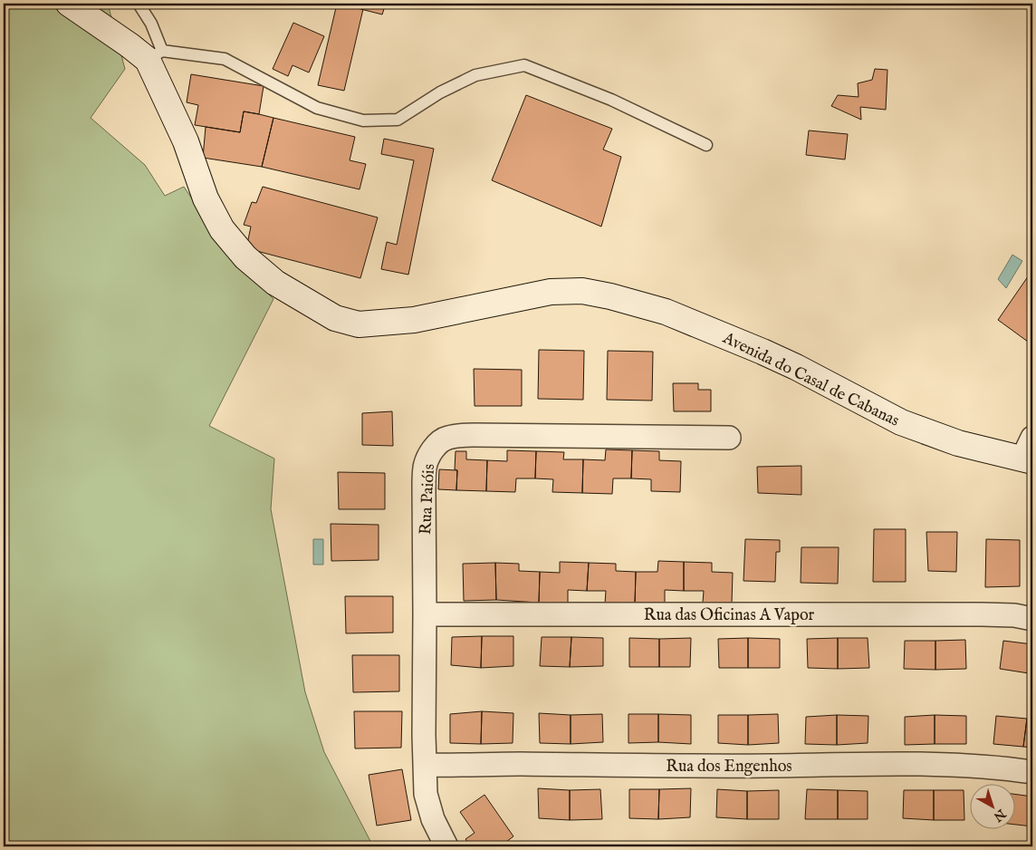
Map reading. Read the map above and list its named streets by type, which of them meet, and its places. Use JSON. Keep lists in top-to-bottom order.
{
  "streets": {
    "street": [
      "Avenida do Casal de Cabanas",
      "Rua Paióis",
      "Rua das Oficinas A Vapor",
      "Rua dos Engenhos"
    ]
  },
  "crossings": [
    ["Rua Paióis", "Rua das Oficinas A Vapor"],
    ["Rua Paióis", "Rua dos Engenhos"]
  ],
  "north": "bottom right"
}
